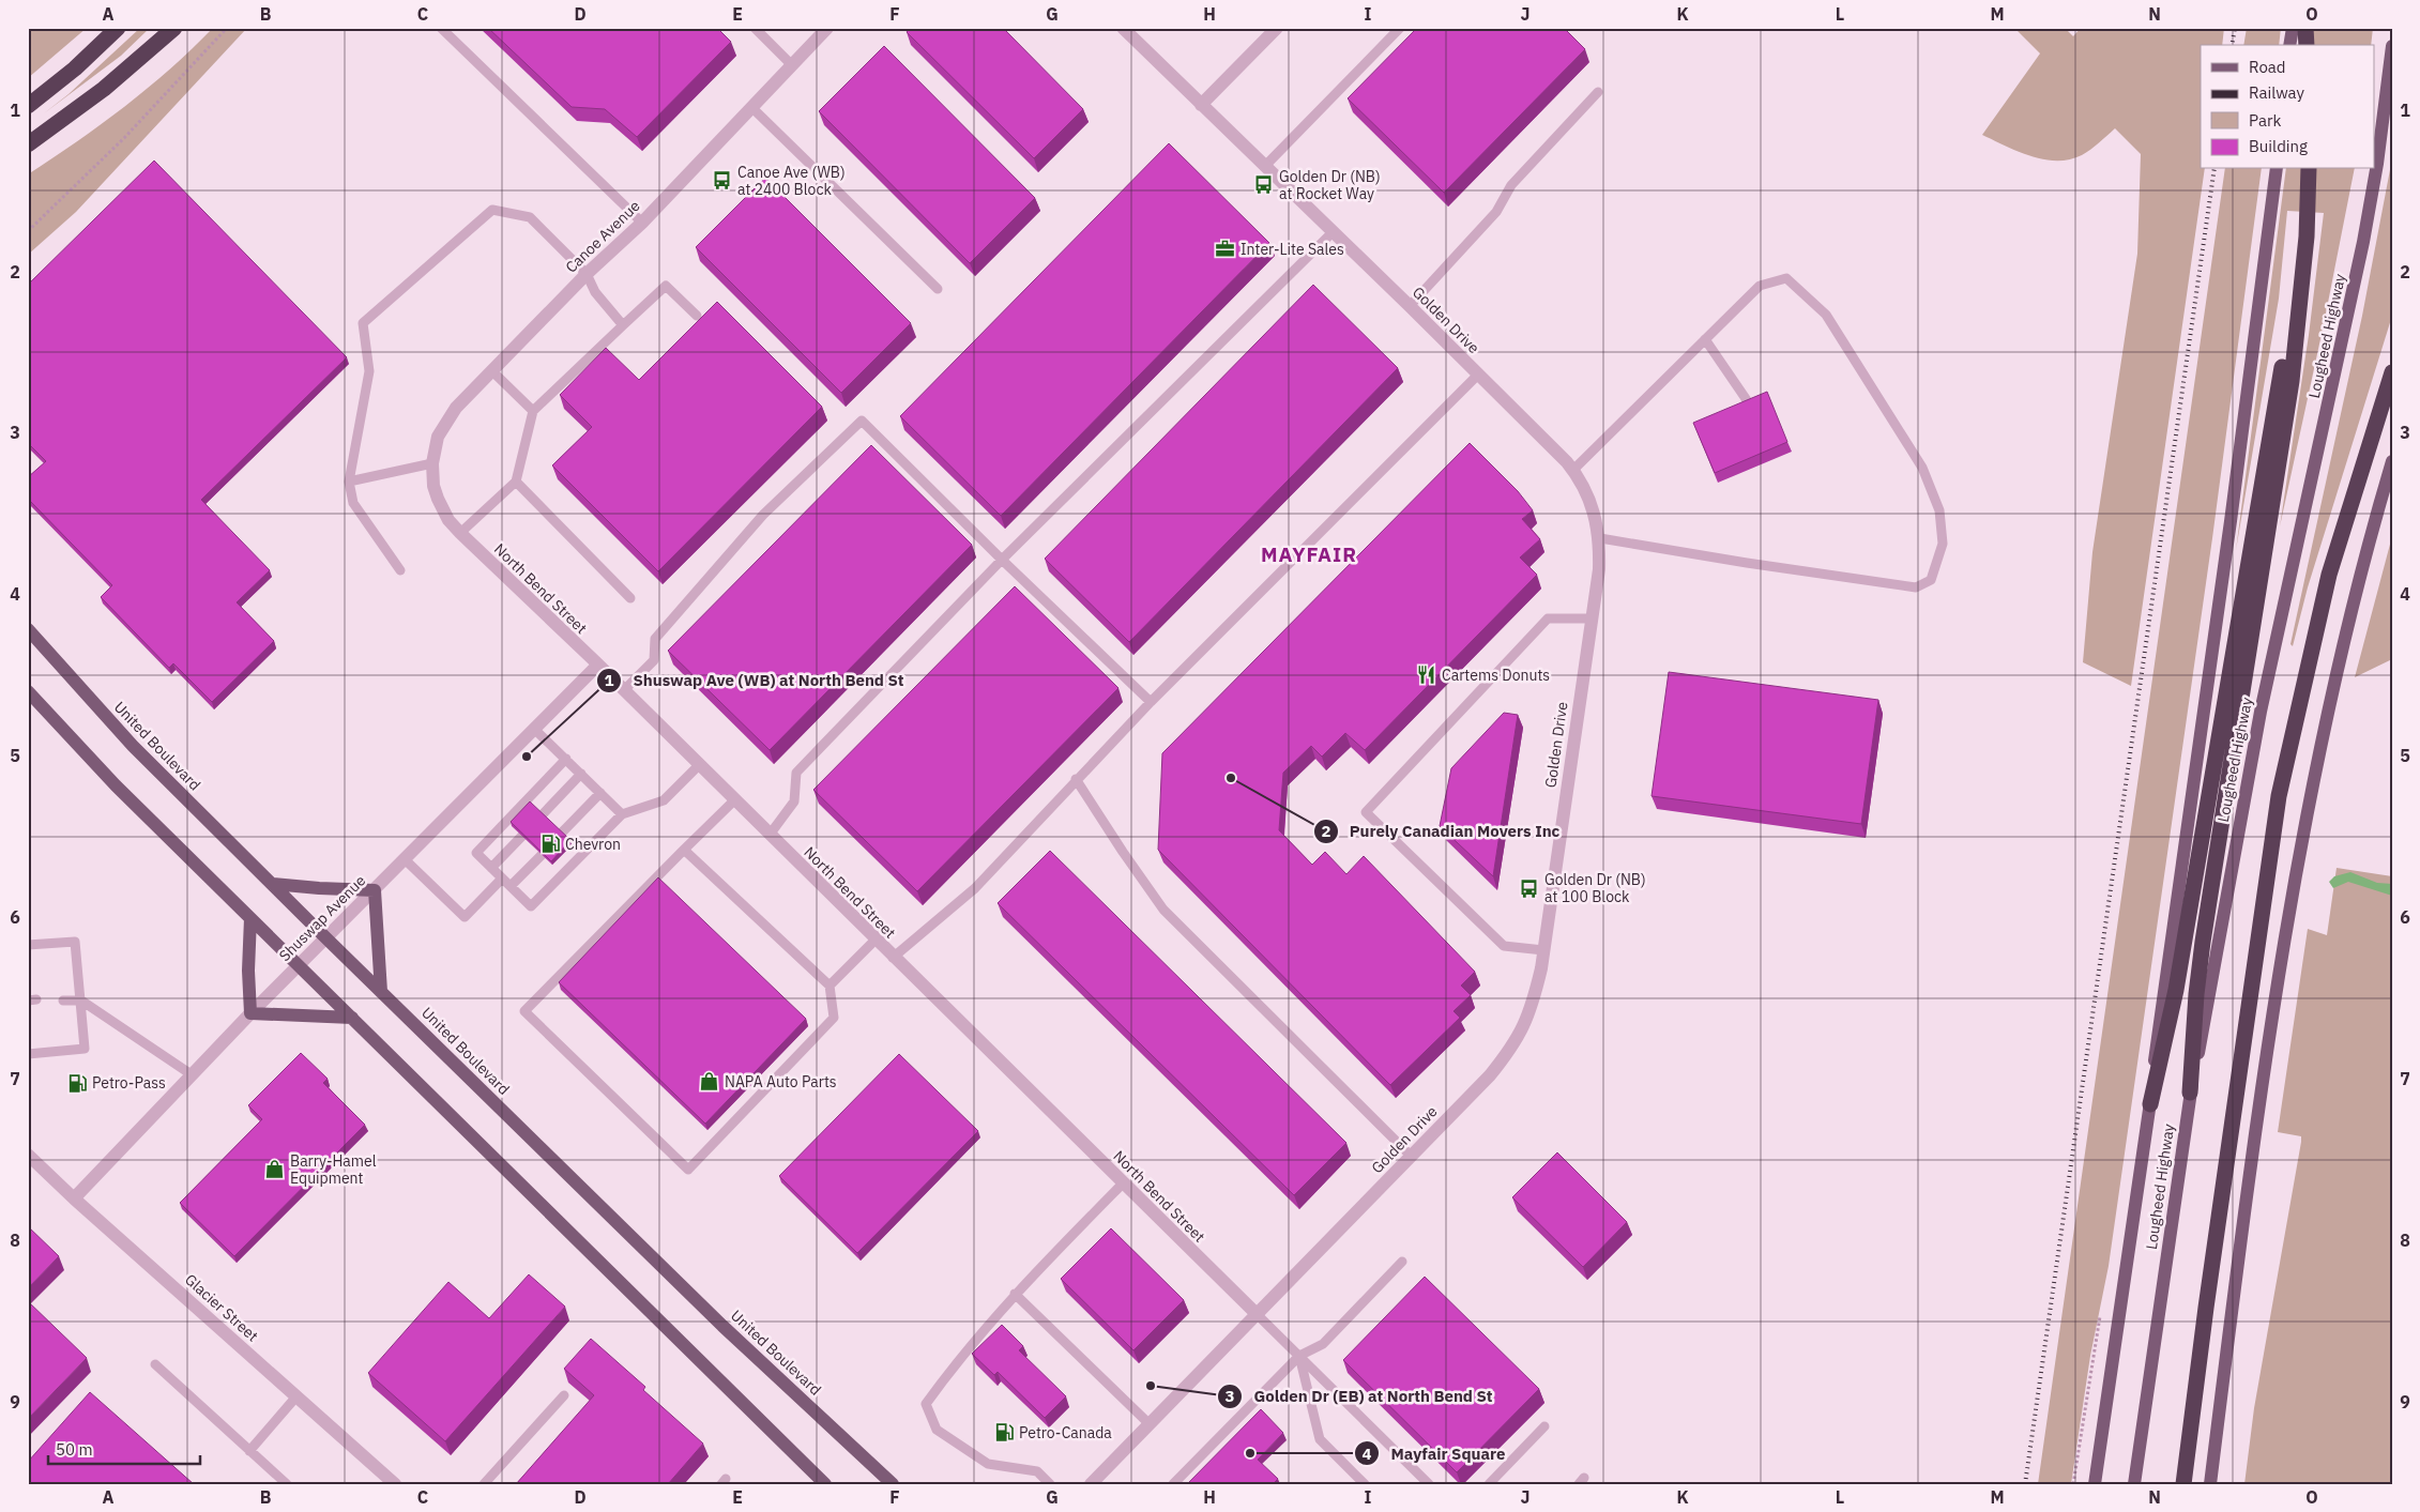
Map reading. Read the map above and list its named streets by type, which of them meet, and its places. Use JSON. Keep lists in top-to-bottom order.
{
  "streets": {
    "main road": ["Lougheed Highway", "United Boulevard"],
    "street": [
      "Canoe Avenue",
      "Golden Drive",
      "North Bend Street",
      "Shuswap Avenue",
      "Glacier Street"
    ]
  },
  "crossings": [
    ["Canoe Avenue", "North Bend Street"],
    ["Golden Drive", "North Bend Street"],
    ["North Bend Street", "Shuswap Avenue"],
    ["United Boulevard", "Shuswap Avenue"],
    ["Shuswap Avenue", "Glacier Street"]
  ],
  "districts": ["MAYFAIR"],
  "places": {
    "bus stop": ["Canoe Ave (WB) at 2400 Block", "Golden Dr (NB) at Rocket Way", "Golden Dr (NB) at 100 Block"],
    "office": ["Inter-Lite Sales"],
    "restaurant": ["Cartems Donuts"],
    "other": [
      "Shuswap Ave (WB) at North Bend St",
      "Purely Canadian Movers Inc",
      "Golden Dr (EB) at North Bend St",
      "Mayfair Square"
    ],
    "fuel station": ["Chevron", "Petro-Pass", "Petro-Canada"],
    "shop": ["NAPA Auto Parts", "Barry-Hamel Equipment"]
  },
  "legend": [
    "Road",
    "Railway",
    "Park",
    "Building"
  ],
  "scale_bar": "50 m",
  "grid": {
    "columns": [
      "A",
      "B",
      "C",
      "D",
      "E",
      "F",
      "G",
      "H",
      "I",
      "J",
      "K",
      "L",
      "M",
      "N",
      "O"
    ],
    "rows": [
      "1",
      "2",
      "3",
      "4",
      "5",
      "6",
      "7",
      "8",
      "9"
    ]
  }
}
